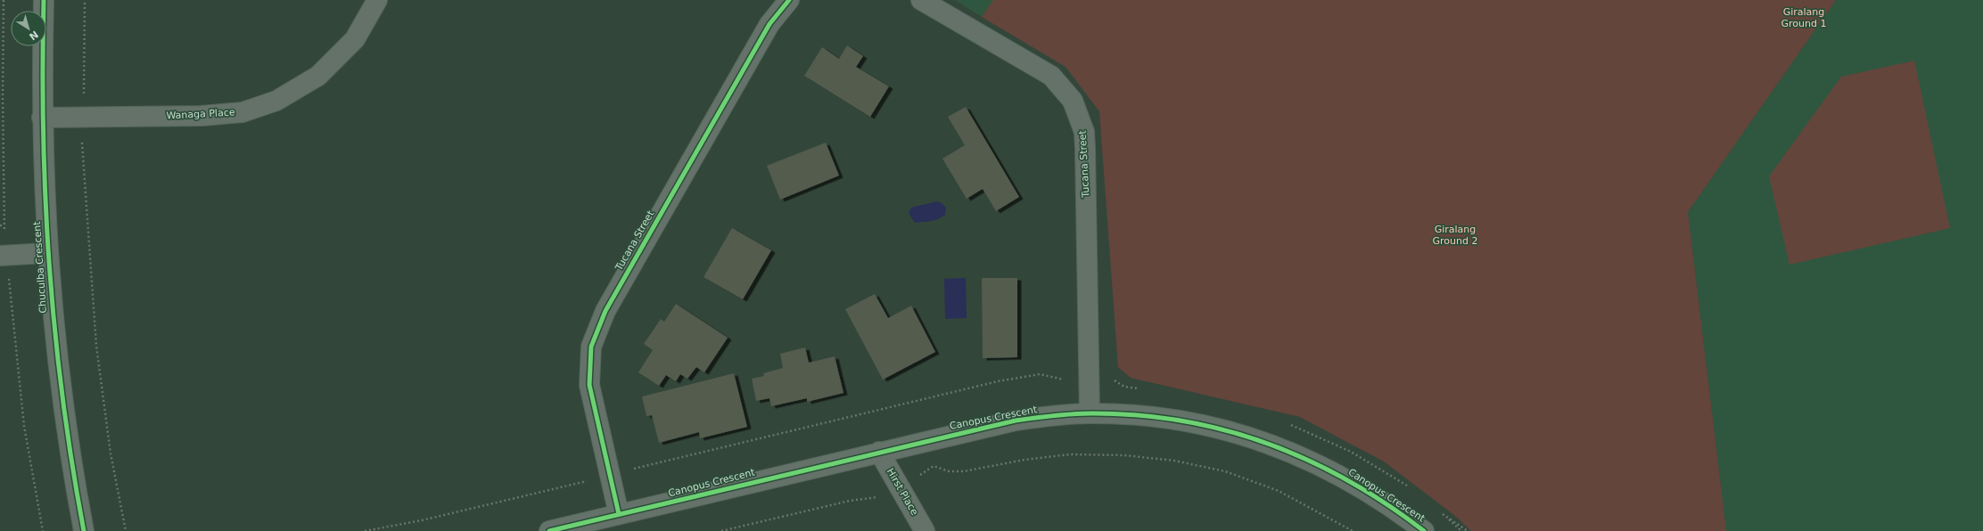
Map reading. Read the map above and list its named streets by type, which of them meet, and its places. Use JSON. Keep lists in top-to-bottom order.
{
  "streets": {
    "street": [
      "Wanaga Place",
      "Tucana Street",
      "Chuculba Crescent",
      "Canopus Crescent",
      "Hirst Place"
    ]
  },
  "crossings": [
    ["Wanaga Place", "Chuculba Crescent"],
    ["Tucana Street", "Canopus Crescent"],
    ["Canopus Crescent", "Hirst Place"]
  ],
  "parks": ["Giralang Ground 1", "Giralang Ground 2"],
  "north": "bottom right"
}
